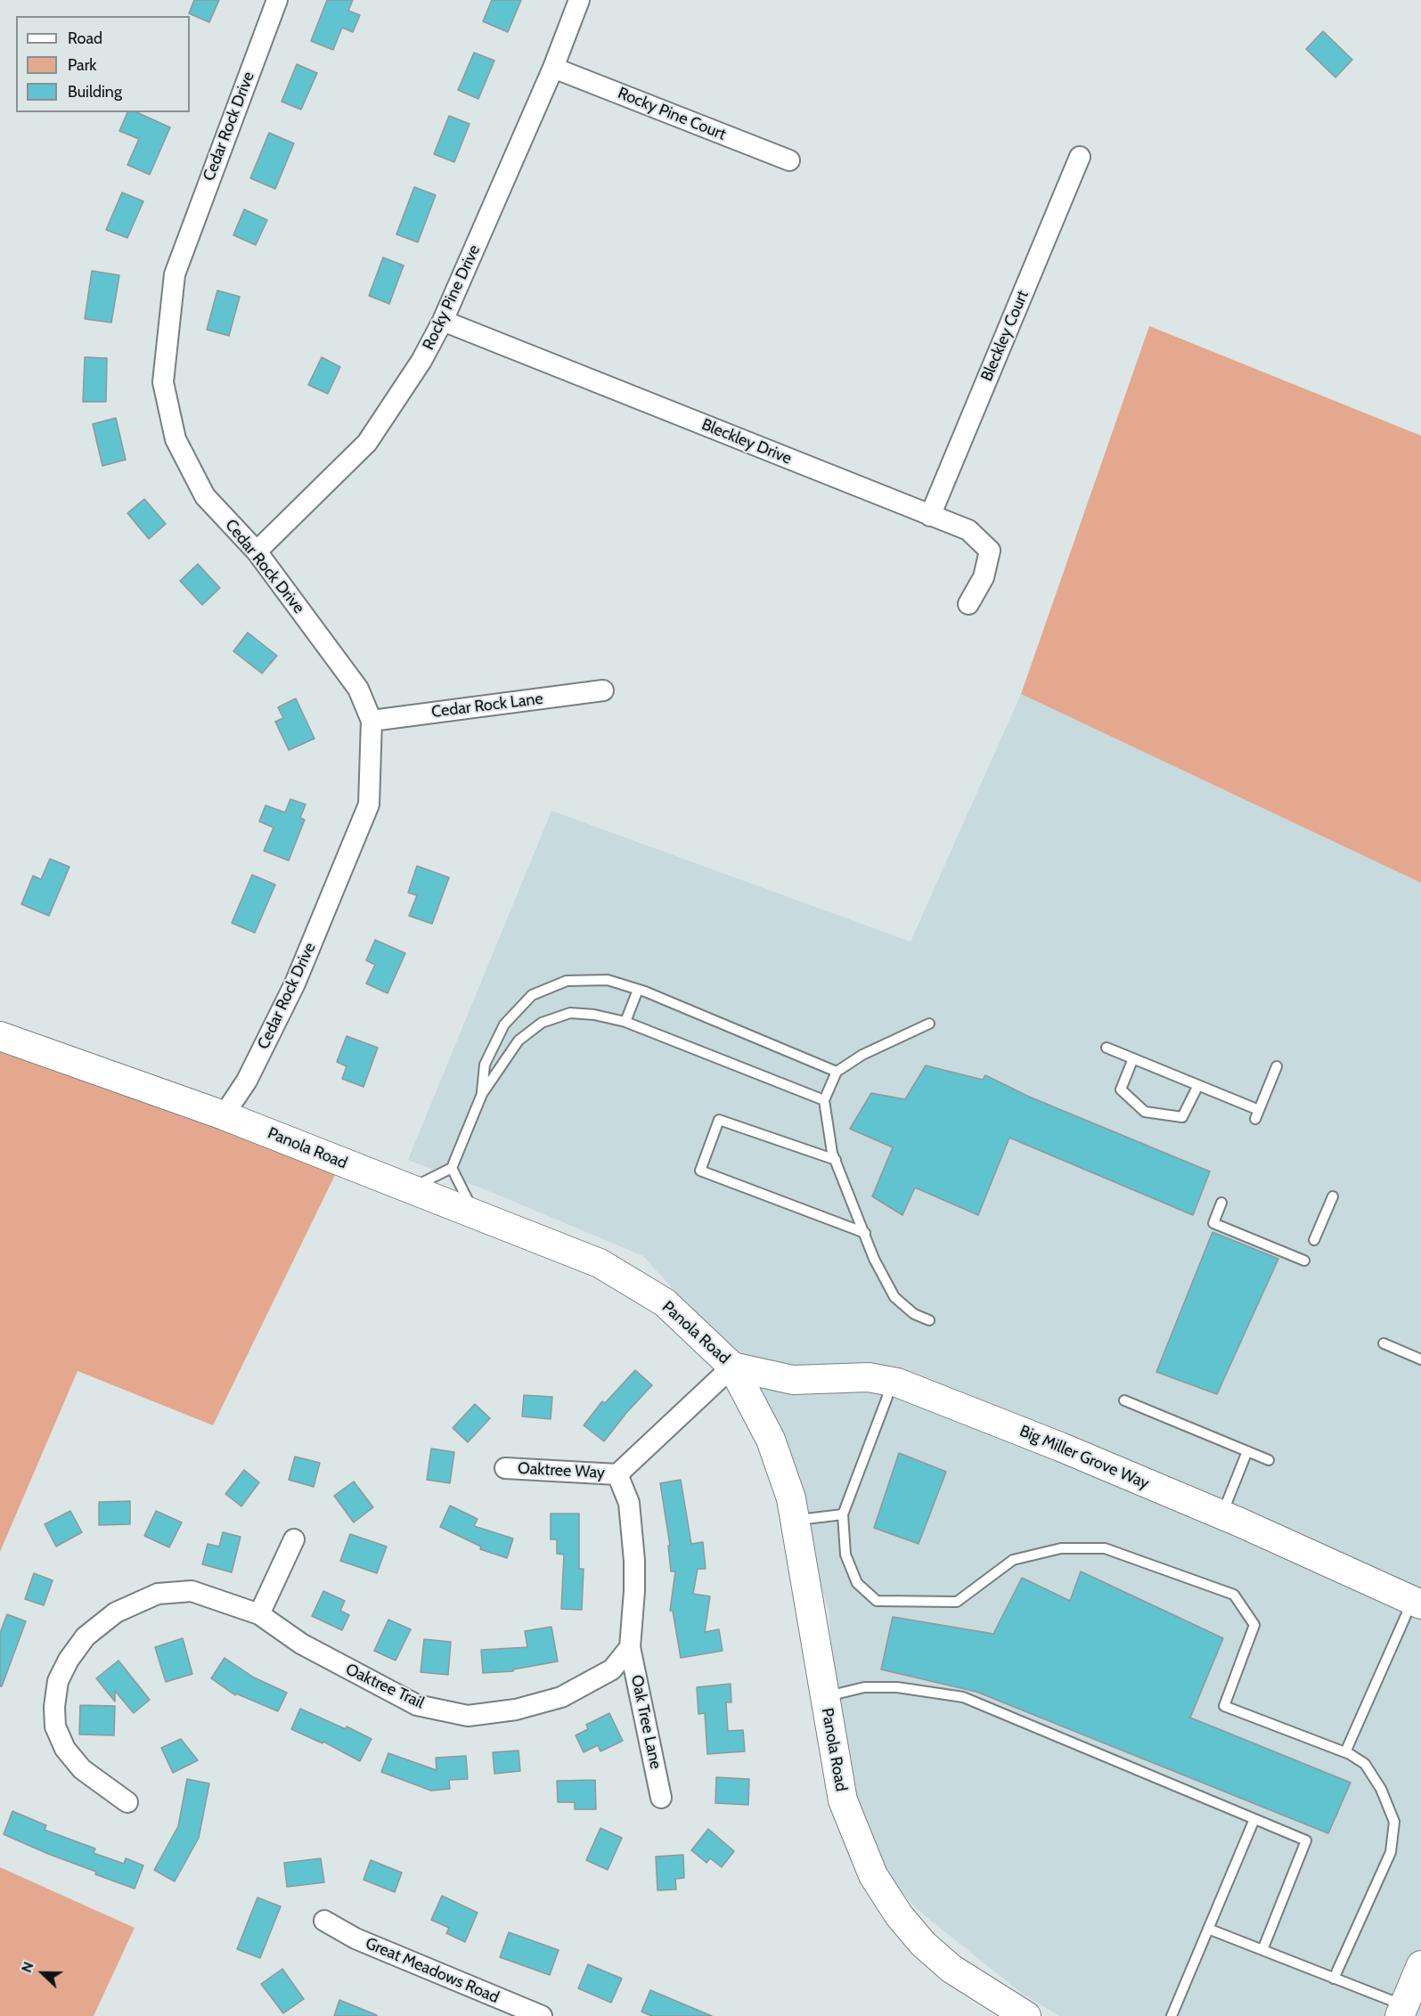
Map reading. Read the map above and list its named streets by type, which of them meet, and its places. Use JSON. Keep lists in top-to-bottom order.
{
  "streets": {
    "main road": ["Panola Road", "Big Miller Grove Way"],
    "street": [
      "Rocky Pine Court",
      "Cedar Rock Drive",
      "Rocky Pine Drive",
      "Bleckley Court",
      "Bleckley Drive",
      "Cedar Rock Lane",
      "Oaktree Way",
      "Oaktree Trail",
      "Oak Tree Lane",
      "Great Meadows Road"
    ]
  },
  "crossings": [
    ["Rocky Pine Court", "Rocky Pine Drive"],
    ["Cedar Rock Drive", "Rocky Pine Drive"],
    ["Cedar Rock Drive", "Cedar Rock Lane"],
    ["Cedar Rock Drive", "Panola Road"],
    ["Rocky Pine Drive", "Bleckley Drive"],
    ["Bleckley Court", "Bleckley Drive"],
    ["Panola Road", "Big Miller Grove Way"],
    ["Oaktree Trail", "Oak Tree Lane"]
  ],
  "legend": ["Road", "Park", "Building"],
  "north": "left"
}
